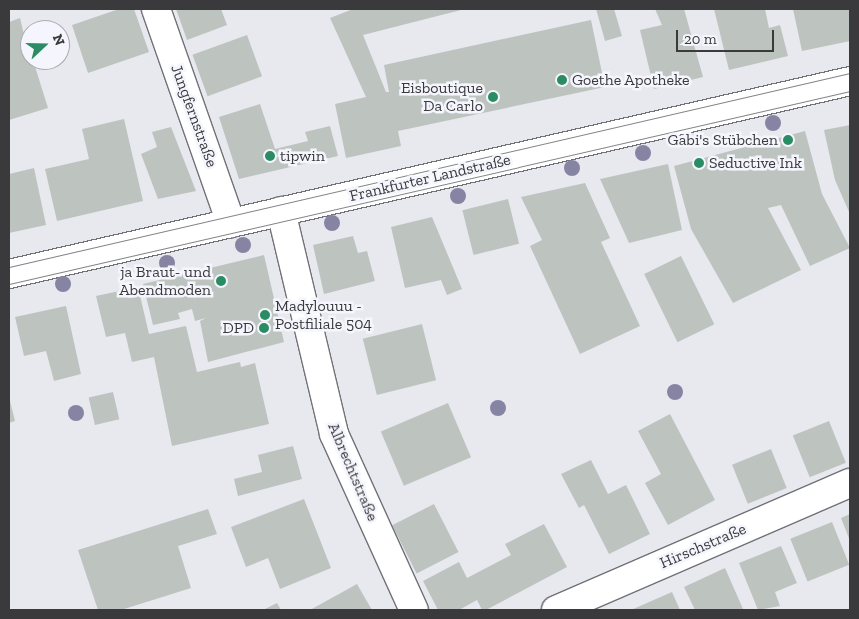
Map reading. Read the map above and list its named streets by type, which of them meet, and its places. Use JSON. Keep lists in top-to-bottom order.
{
  "streets": {
    "street": [
      "Jungfernstraße",
      "Frankfurter Landstraße",
      "Albrechtstraße",
      "Hirschstraße"
    ]
  },
  "crossings": [
    ["Jungfernstraße", "Frankfurter Landstraße"],
    ["Frankfurter Landstraße", "Albrechtstraße"]
  ],
  "places": [
    "Goethe Apotheke",
    "Eisboutique Da Carlo",
    "Gabi's Stübchen",
    "tipwin",
    "Seductive Ink",
    "ja Braut- und Abendmoden",
    "Madylouuu - Postfiliale 504",
    "DPD"
  ],
  "scale_bar": "20 m",
  "north": "right"
}
